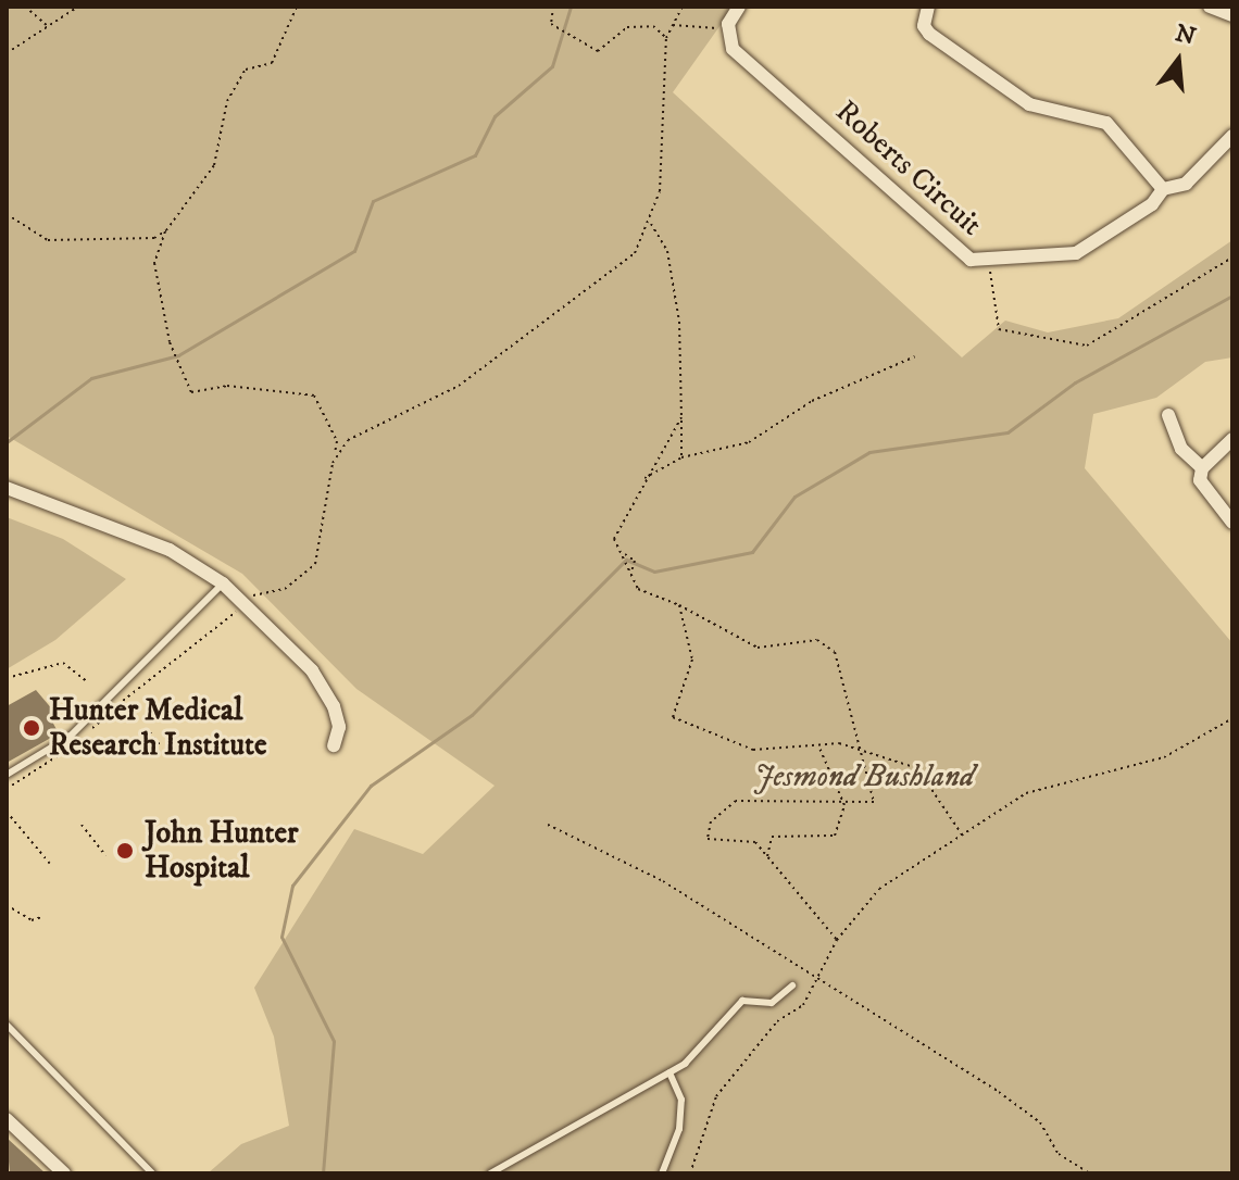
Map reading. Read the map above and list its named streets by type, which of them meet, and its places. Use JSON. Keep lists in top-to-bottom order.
{
  "streets": {
    "street": ["Roberts Circuit"]
  },
  "parks": ["Jesmond Bushland"],
  "places": ["Hunter Medical Research Institute", "John Hunter Hospital"],
  "north": "top"
}
